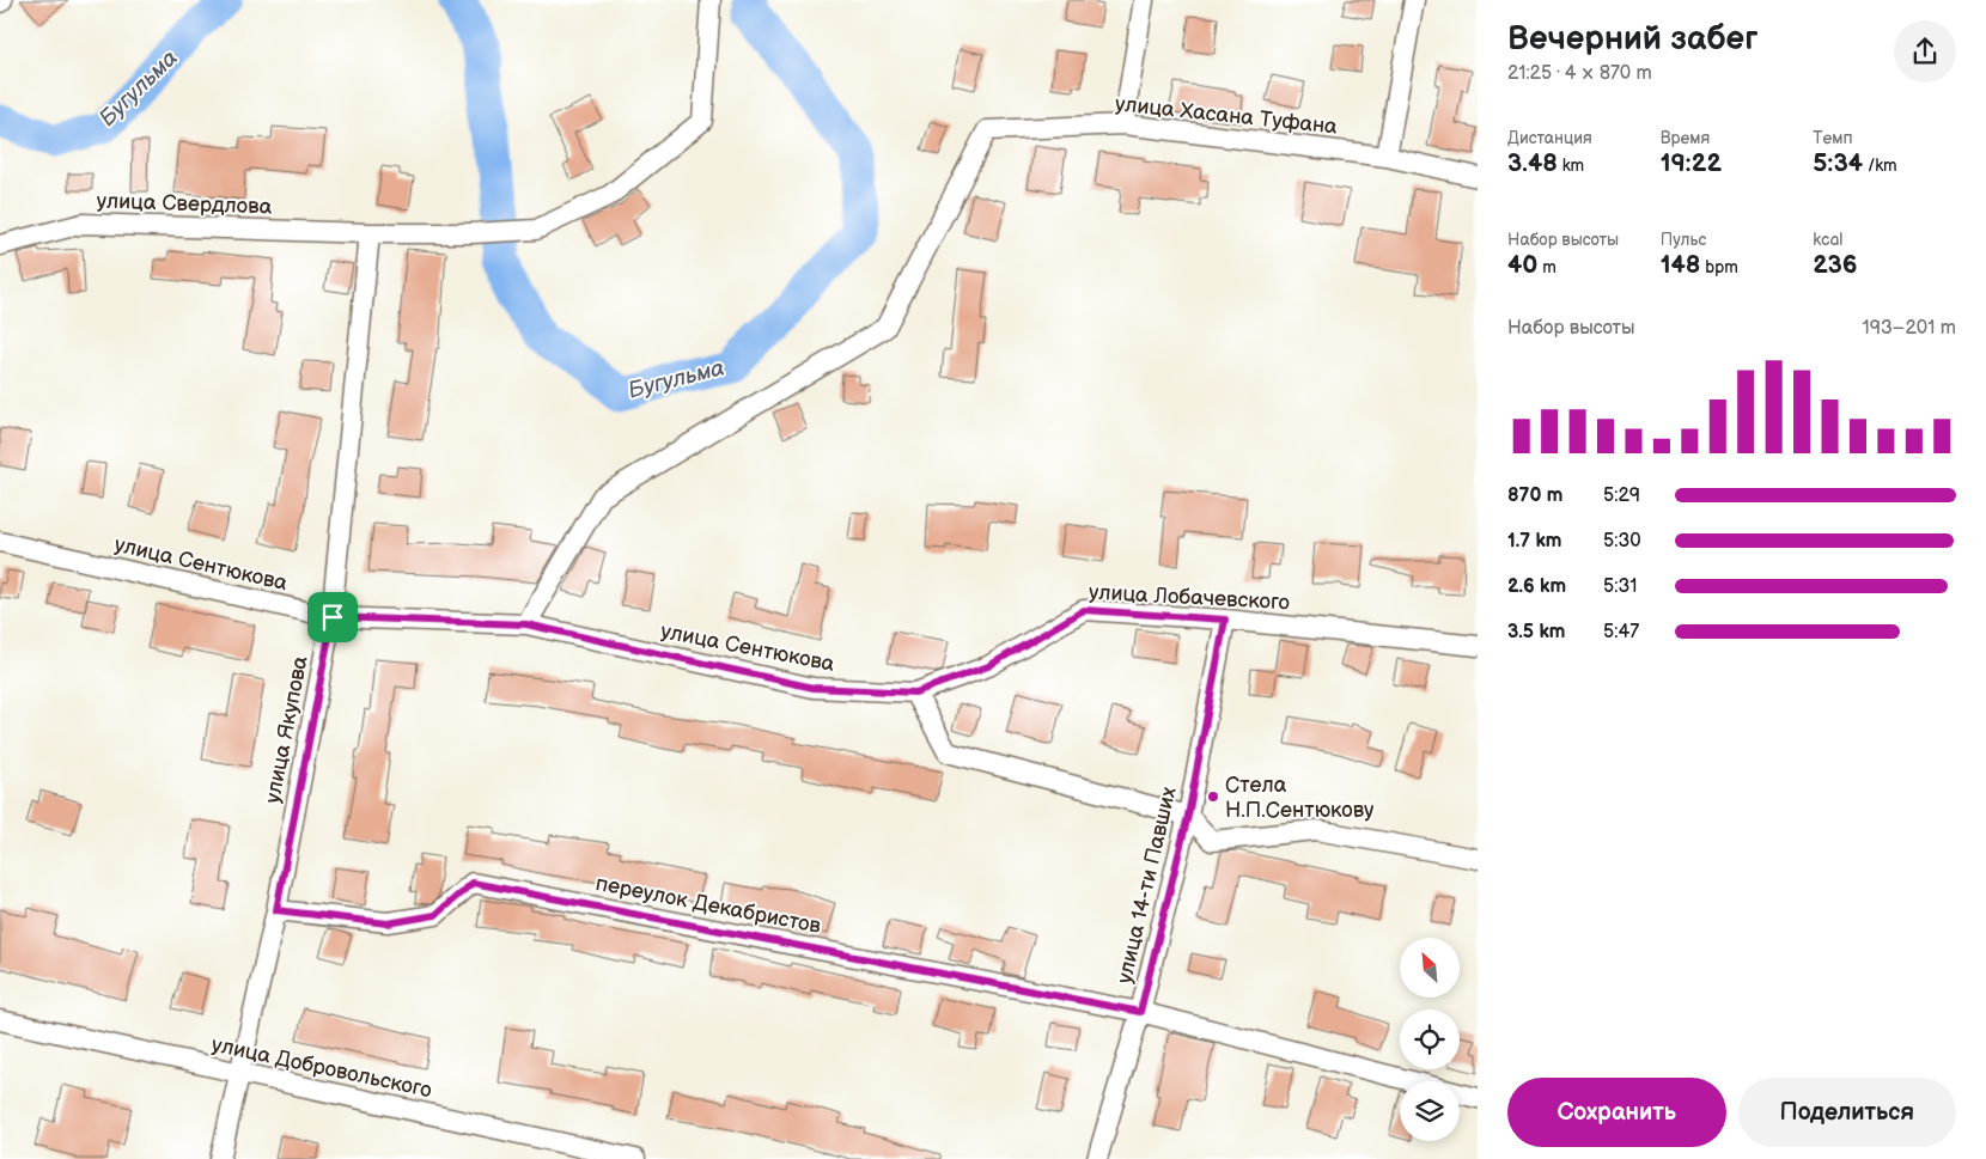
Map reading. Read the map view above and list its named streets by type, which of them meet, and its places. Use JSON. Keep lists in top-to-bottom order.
{
  "streets": {
    "street": [
      "улица Хасана Туфана",
      "улица Свердлова",
      "улица Сентюкова",
      "улица Лобачевского",
      "улица Якупова",
      "улица 14-ти Павших",
      "переулок Декабристов",
      "улица Добровольского"
    ]
  },
  "crossings": [
    ["улица Хасана Туфана", "улица Сентюкова"],
    ["улица Свердлова", "улица Якупова"],
    ["улица Сентюкова", "улица Лобачевского"],
    ["улица Сентюкова", "улица Якупова"],
    ["улица Лобачевского", "улица 14-ти Павших"],
    ["улица Якупова", "переулок Декабристов"],
    ["улица Якупова", "улица Добровольского"],
    ["улица 14-ти Павших", "переулок Декабристов"]
  ],
  "water": ["Бугульма"],
  "places": ["Стела Н.П.Сентюкову"],
  "north": "top left",
  "page": {
    "heading": ["Вечерний забег", "21:25 · 4 × 870 m"],
    "stats": [
      ["Дистанция", "3.48 km"],
      ["Время", "19:22"],
      ["Темп", "5:34 /km"],
      ["Набор высоты", "40 m"],
      ["Пульс", "148 bpm"],
      ["kcal", "236"]
    ],
    "chart": ["Набор высоты", "193–201 m"],
    "list": [
      {
        "name": "870 m",
        "note": "5:29"
      },
      {
        "name": "1.7 km",
        "note": "5:30"
      },
      {
        "name": "2.6 km",
        "note": "5:31"
      },
      {
        "name": "3.5 km",
        "note": "5:47"
      }
    ],
    "buttons": ["Сохранить", "Поделиться"]
  }
}
